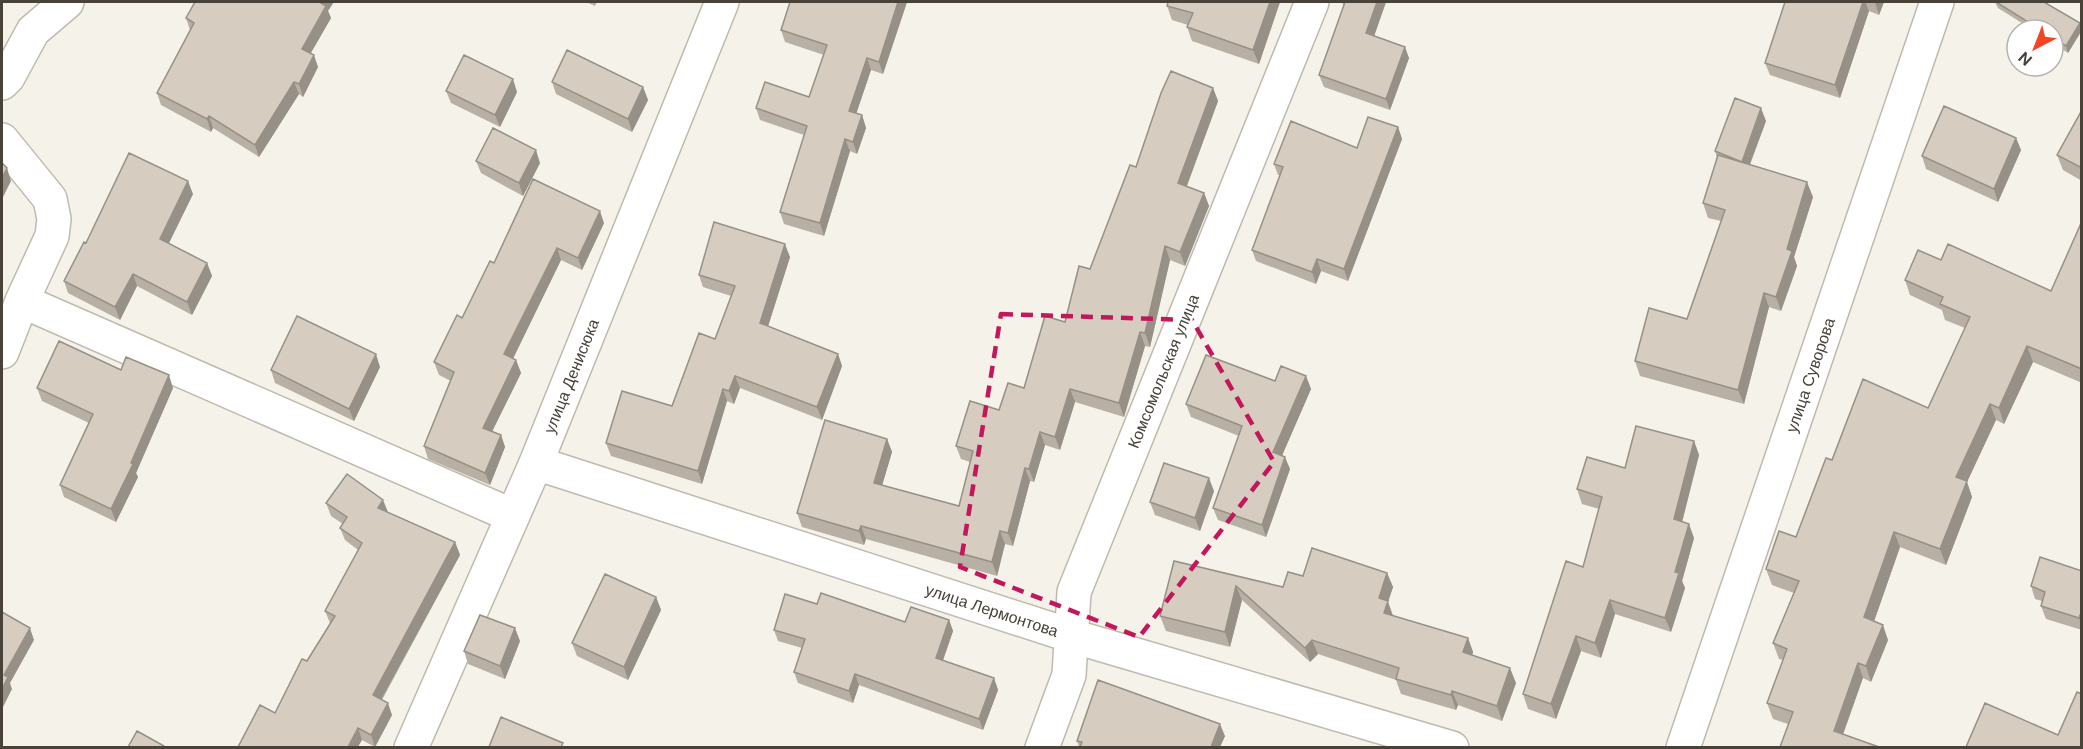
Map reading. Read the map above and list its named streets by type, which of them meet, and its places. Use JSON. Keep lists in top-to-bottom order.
{
  "streets": {
    "street": [
      "Комсомольская улица",
      "улица Суворова",
      "улица Денисюка",
      "улица Лермонтова"
    ]
  },
  "crossings": [
    ["Комсомольская улица", "улица Лермонтова"],
    ["улица Денисюка", "улица Лермонтова"]
  ],
  "north": "bottom left"
}
